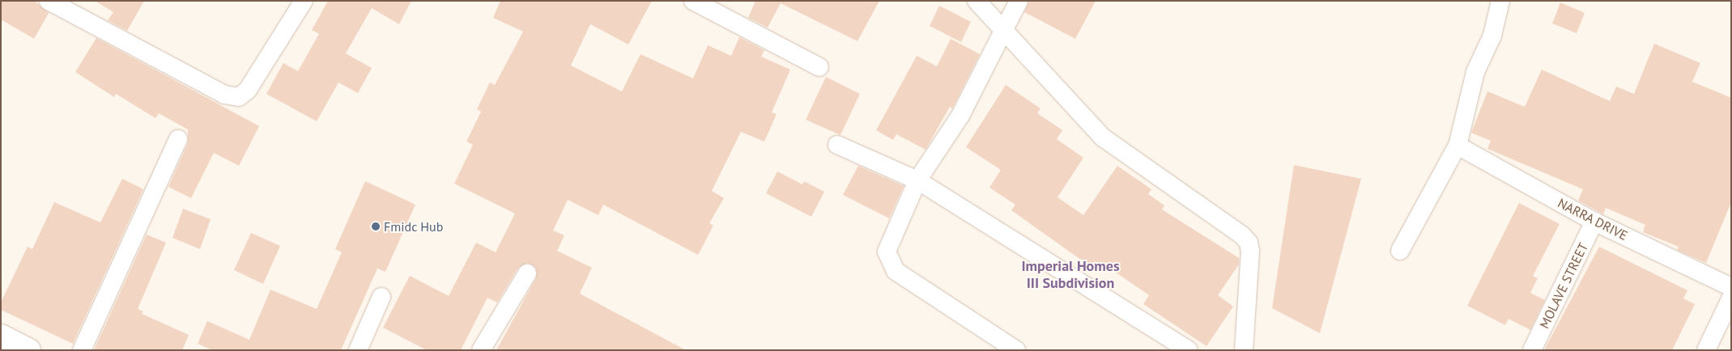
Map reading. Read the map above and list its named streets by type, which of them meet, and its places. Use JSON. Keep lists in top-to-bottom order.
{
  "streets": {
    "street": ["NARRA DRIVE", "MOLAVE STREET"]
  },
  "crossings": [
    ["NARRA DRIVE", "MOLAVE STREET"]
  ],
  "districts": ["Imperial Homes III Subdivision"],
  "places": ["Fmidc Hub"]
}
